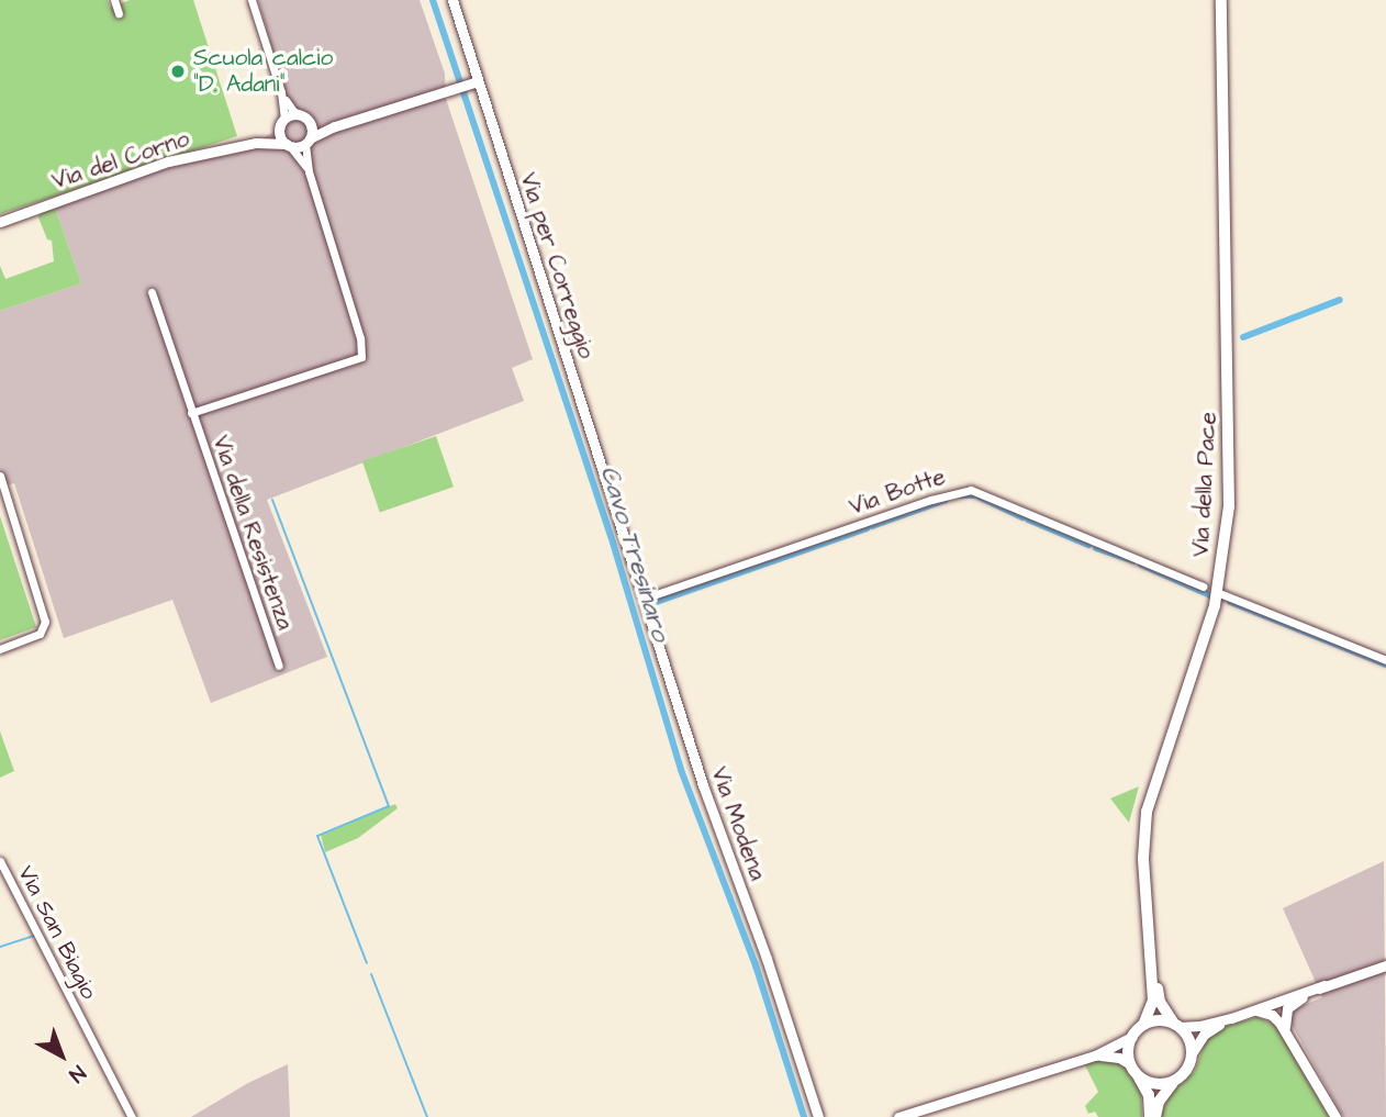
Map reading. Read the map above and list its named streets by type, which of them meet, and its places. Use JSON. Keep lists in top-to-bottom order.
{
  "streets": {
    "main road": ["Via della Pace"],
    "street": [
      "Via del Corno",
      "Via per Correggio",
      "Via Botte",
      "Via della Resistenza",
      "Via Modena",
      "Via San Biagio"
    ]
  },
  "crossings": [
    ["Via del Corno", "Via per Correggio"],
    ["Via del Corno", "Via della Resistenza"],
    ["Via per Correggio", "Via Modena"],
    ["Via Botte", "Via Modena"]
  ],
  "water": ["Cavo Tresinaro"],
  "places": ["Scuola calcio \"D. Adani\""],
  "north": "bottom right"
}
